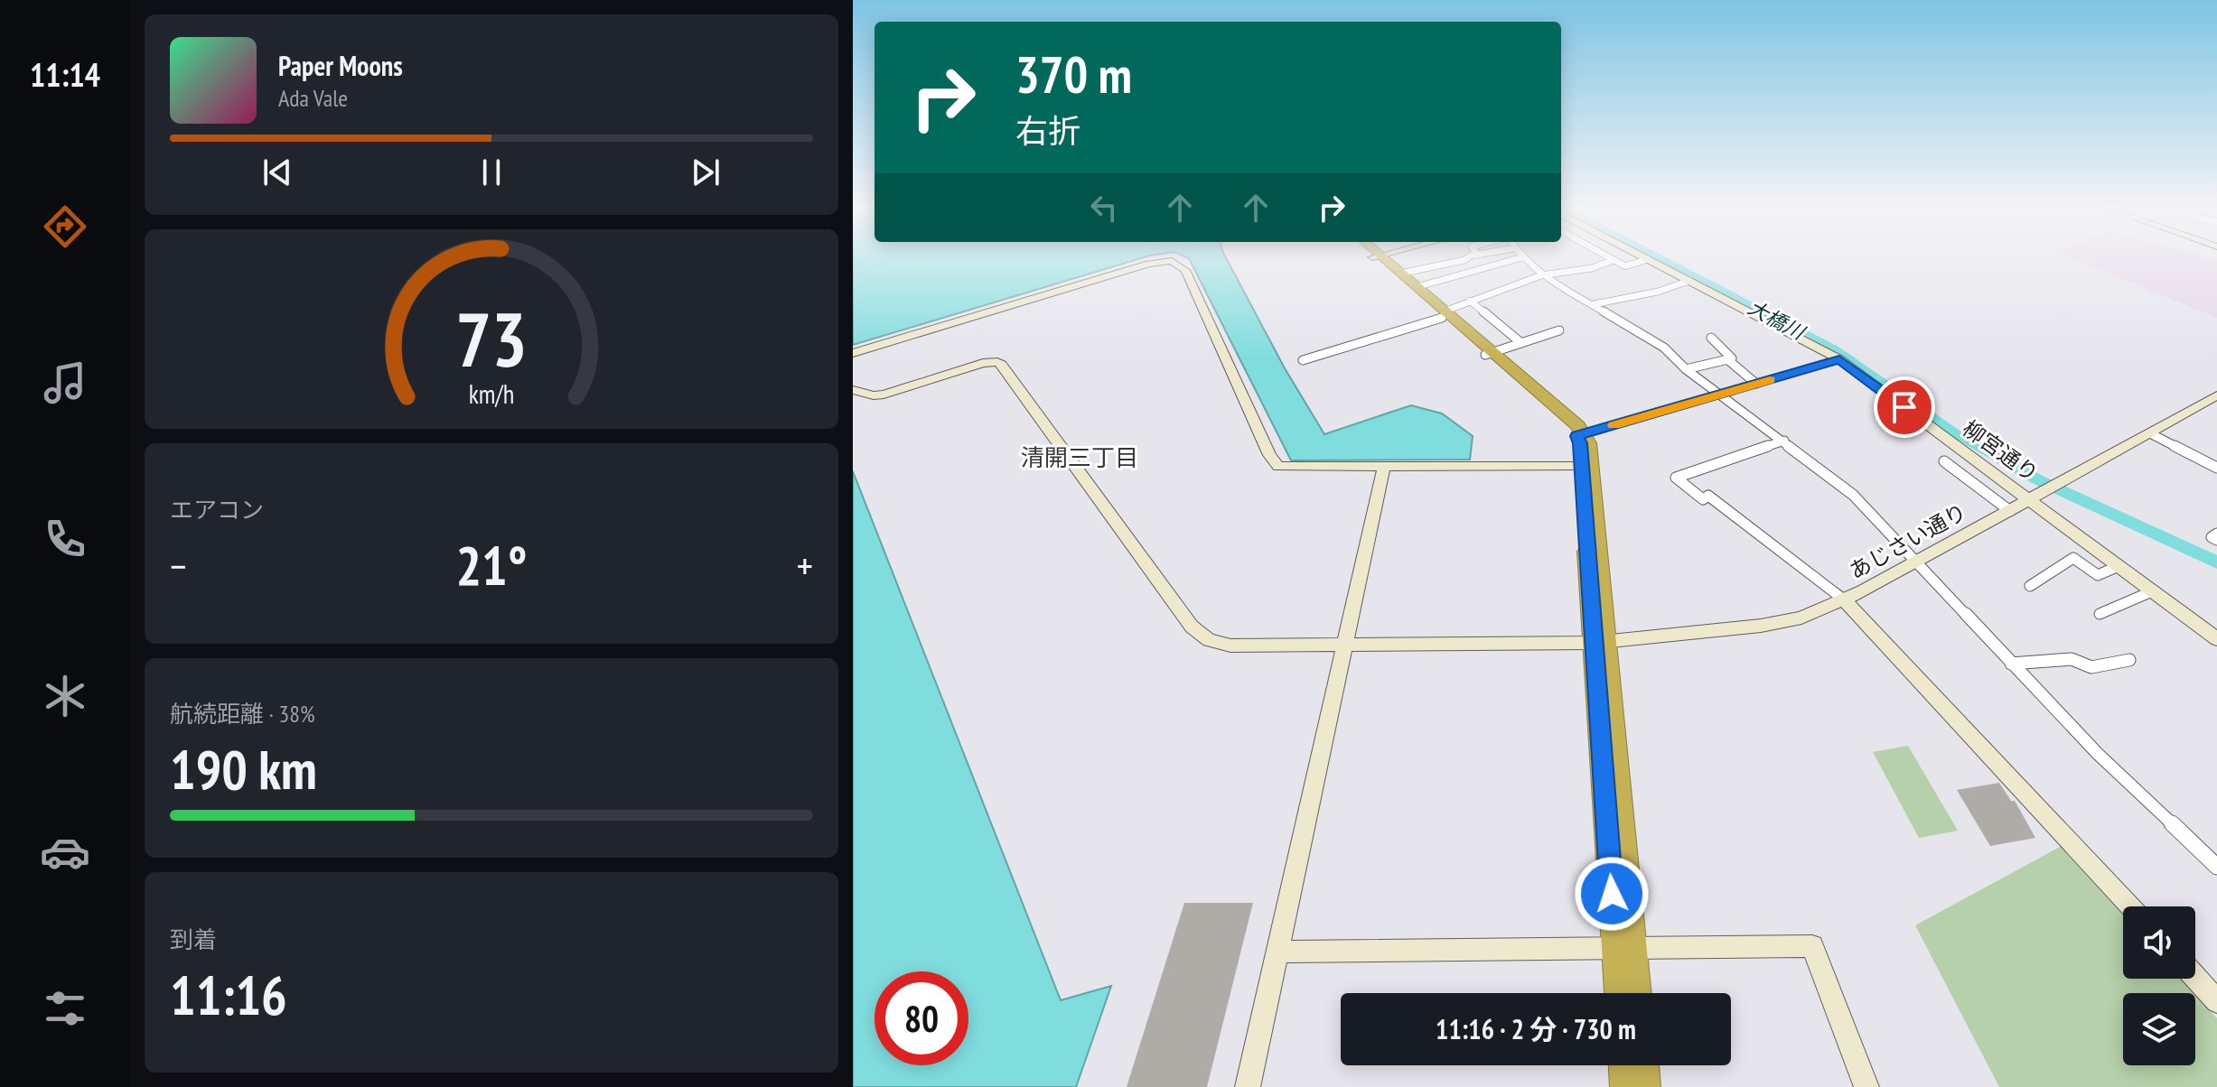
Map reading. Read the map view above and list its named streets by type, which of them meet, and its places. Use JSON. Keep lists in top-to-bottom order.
{
  "streets": {
    "street": ["柳宮通り", "あじさい通り"]
  },
  "crossings": [
    ["柳宮通り", "あじさい通り"]
  ],
  "districts": ["清開三丁目"],
  "water": ["大橋川"],
  "page": {
    "tabs": "11:14",
    "turn": ["370 m", "右折"],
    "song": ["Paper Moons", "Ada Vale"],
    "tile": [
      "エアコン",
      ["航続距離 · 38%", "190 km"],
      ["到着", "11:16"]
    ],
    "heat": ["−", "21°", "+"],
    "limit": "80",
    "trip": "11:16 · 2 分 · 730 m",
    "gauge": ["73", "km/h"]
  }
}
